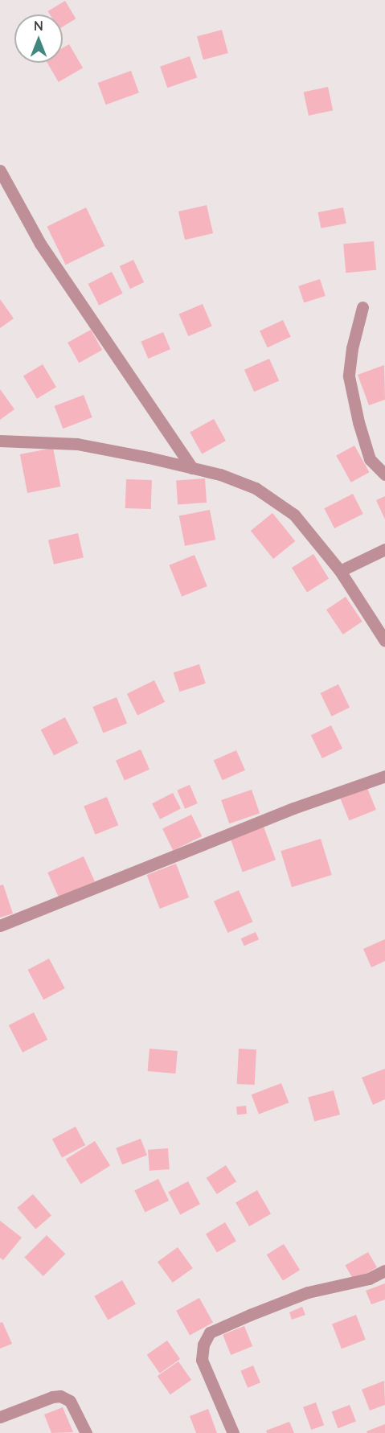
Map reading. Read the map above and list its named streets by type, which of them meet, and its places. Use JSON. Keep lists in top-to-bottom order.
{
  "north": "top"
}
